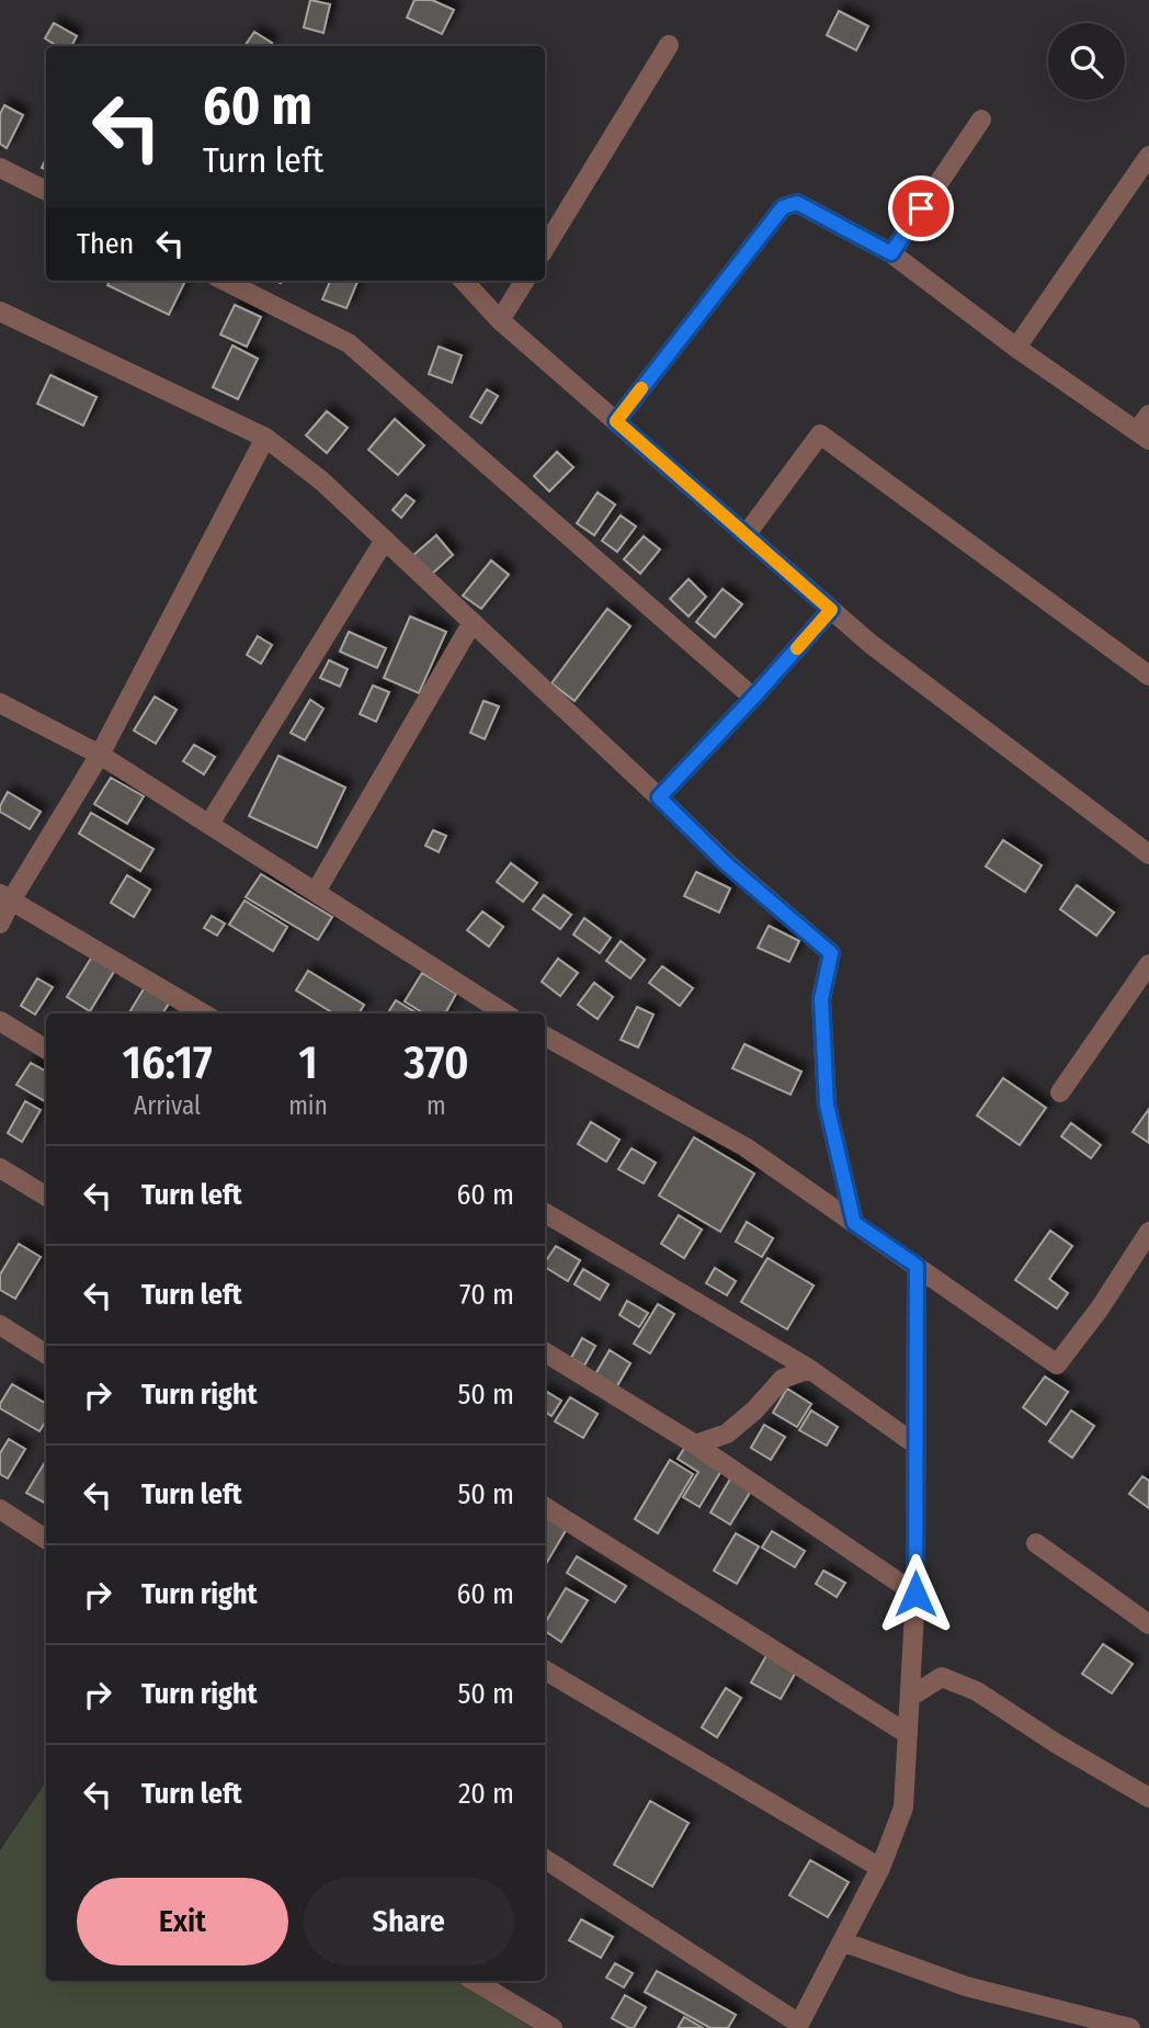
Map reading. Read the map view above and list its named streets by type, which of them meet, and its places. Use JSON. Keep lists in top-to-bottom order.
{
  "page": {
    "turn": ["60 m", "Turn left"],
    "then": "Then",
    "eta": [
      "16:17",
      "Arrival",
      "1",
      "min",
      "370",
      "m"
    ],
    "list": [
      {
        "name": "Turn left",
        "value": "60 m"
      },
      {
        "name": "Turn left",
        "value": "70 m"
      },
      {
        "name": "Turn right",
        "value": "50 m"
      },
      {
        "name": "Turn left",
        "value": "50 m"
      },
      {
        "name": "Turn right",
        "value": "60 m"
      },
      {
        "name": "Turn right",
        "value": "50 m"
      },
      {
        "name": "Turn left",
        "value": "20 m"
      }
    ],
    "buttons": ["Exit", "Share"]
  }
}
